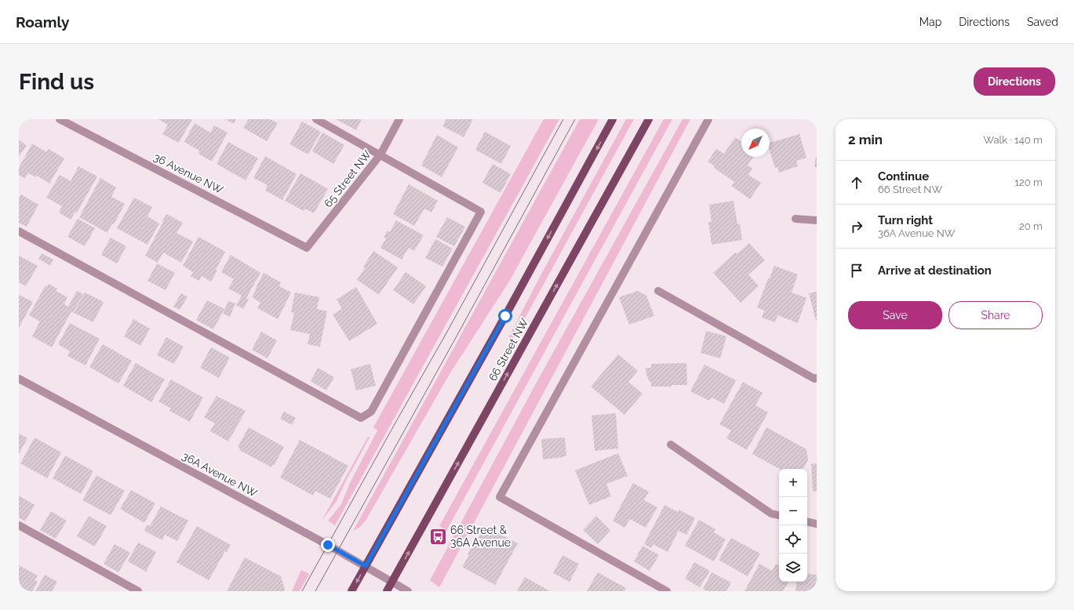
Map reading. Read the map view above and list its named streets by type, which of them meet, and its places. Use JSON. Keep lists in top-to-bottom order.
{
  "streets": {
    "main road": ["66 Street NW"],
    "street": ["36 Avenue NW", "65 Street NW", "36A Avenue NW"]
  },
  "crossings": [
    ["36 Avenue NW", "65 Street NW"],
    ["66 Street NW", "36A Avenue NW"]
  ],
  "places": {
    "bus stop": ["66 Street & 36A Avenue"]
  },
  "north": "bottom left",
  "page": {
    "header": "Roamly",
    "nav": ["Map", "Directions", "Saved"],
    "buttons": [
      "Directions",
      ["Save", "Share"]
    ],
    "title": "Find us",
    "heading": ["2 min", "Walk · 140 m"],
    "list": [
      ["Continue", "66 Street NW", "120 m"],
      ["Turn right", "36A Avenue NW", "20 m"],
      "Arrive at destination"
    ],
    "map_buttons": ["+", "−"]
  }
}
